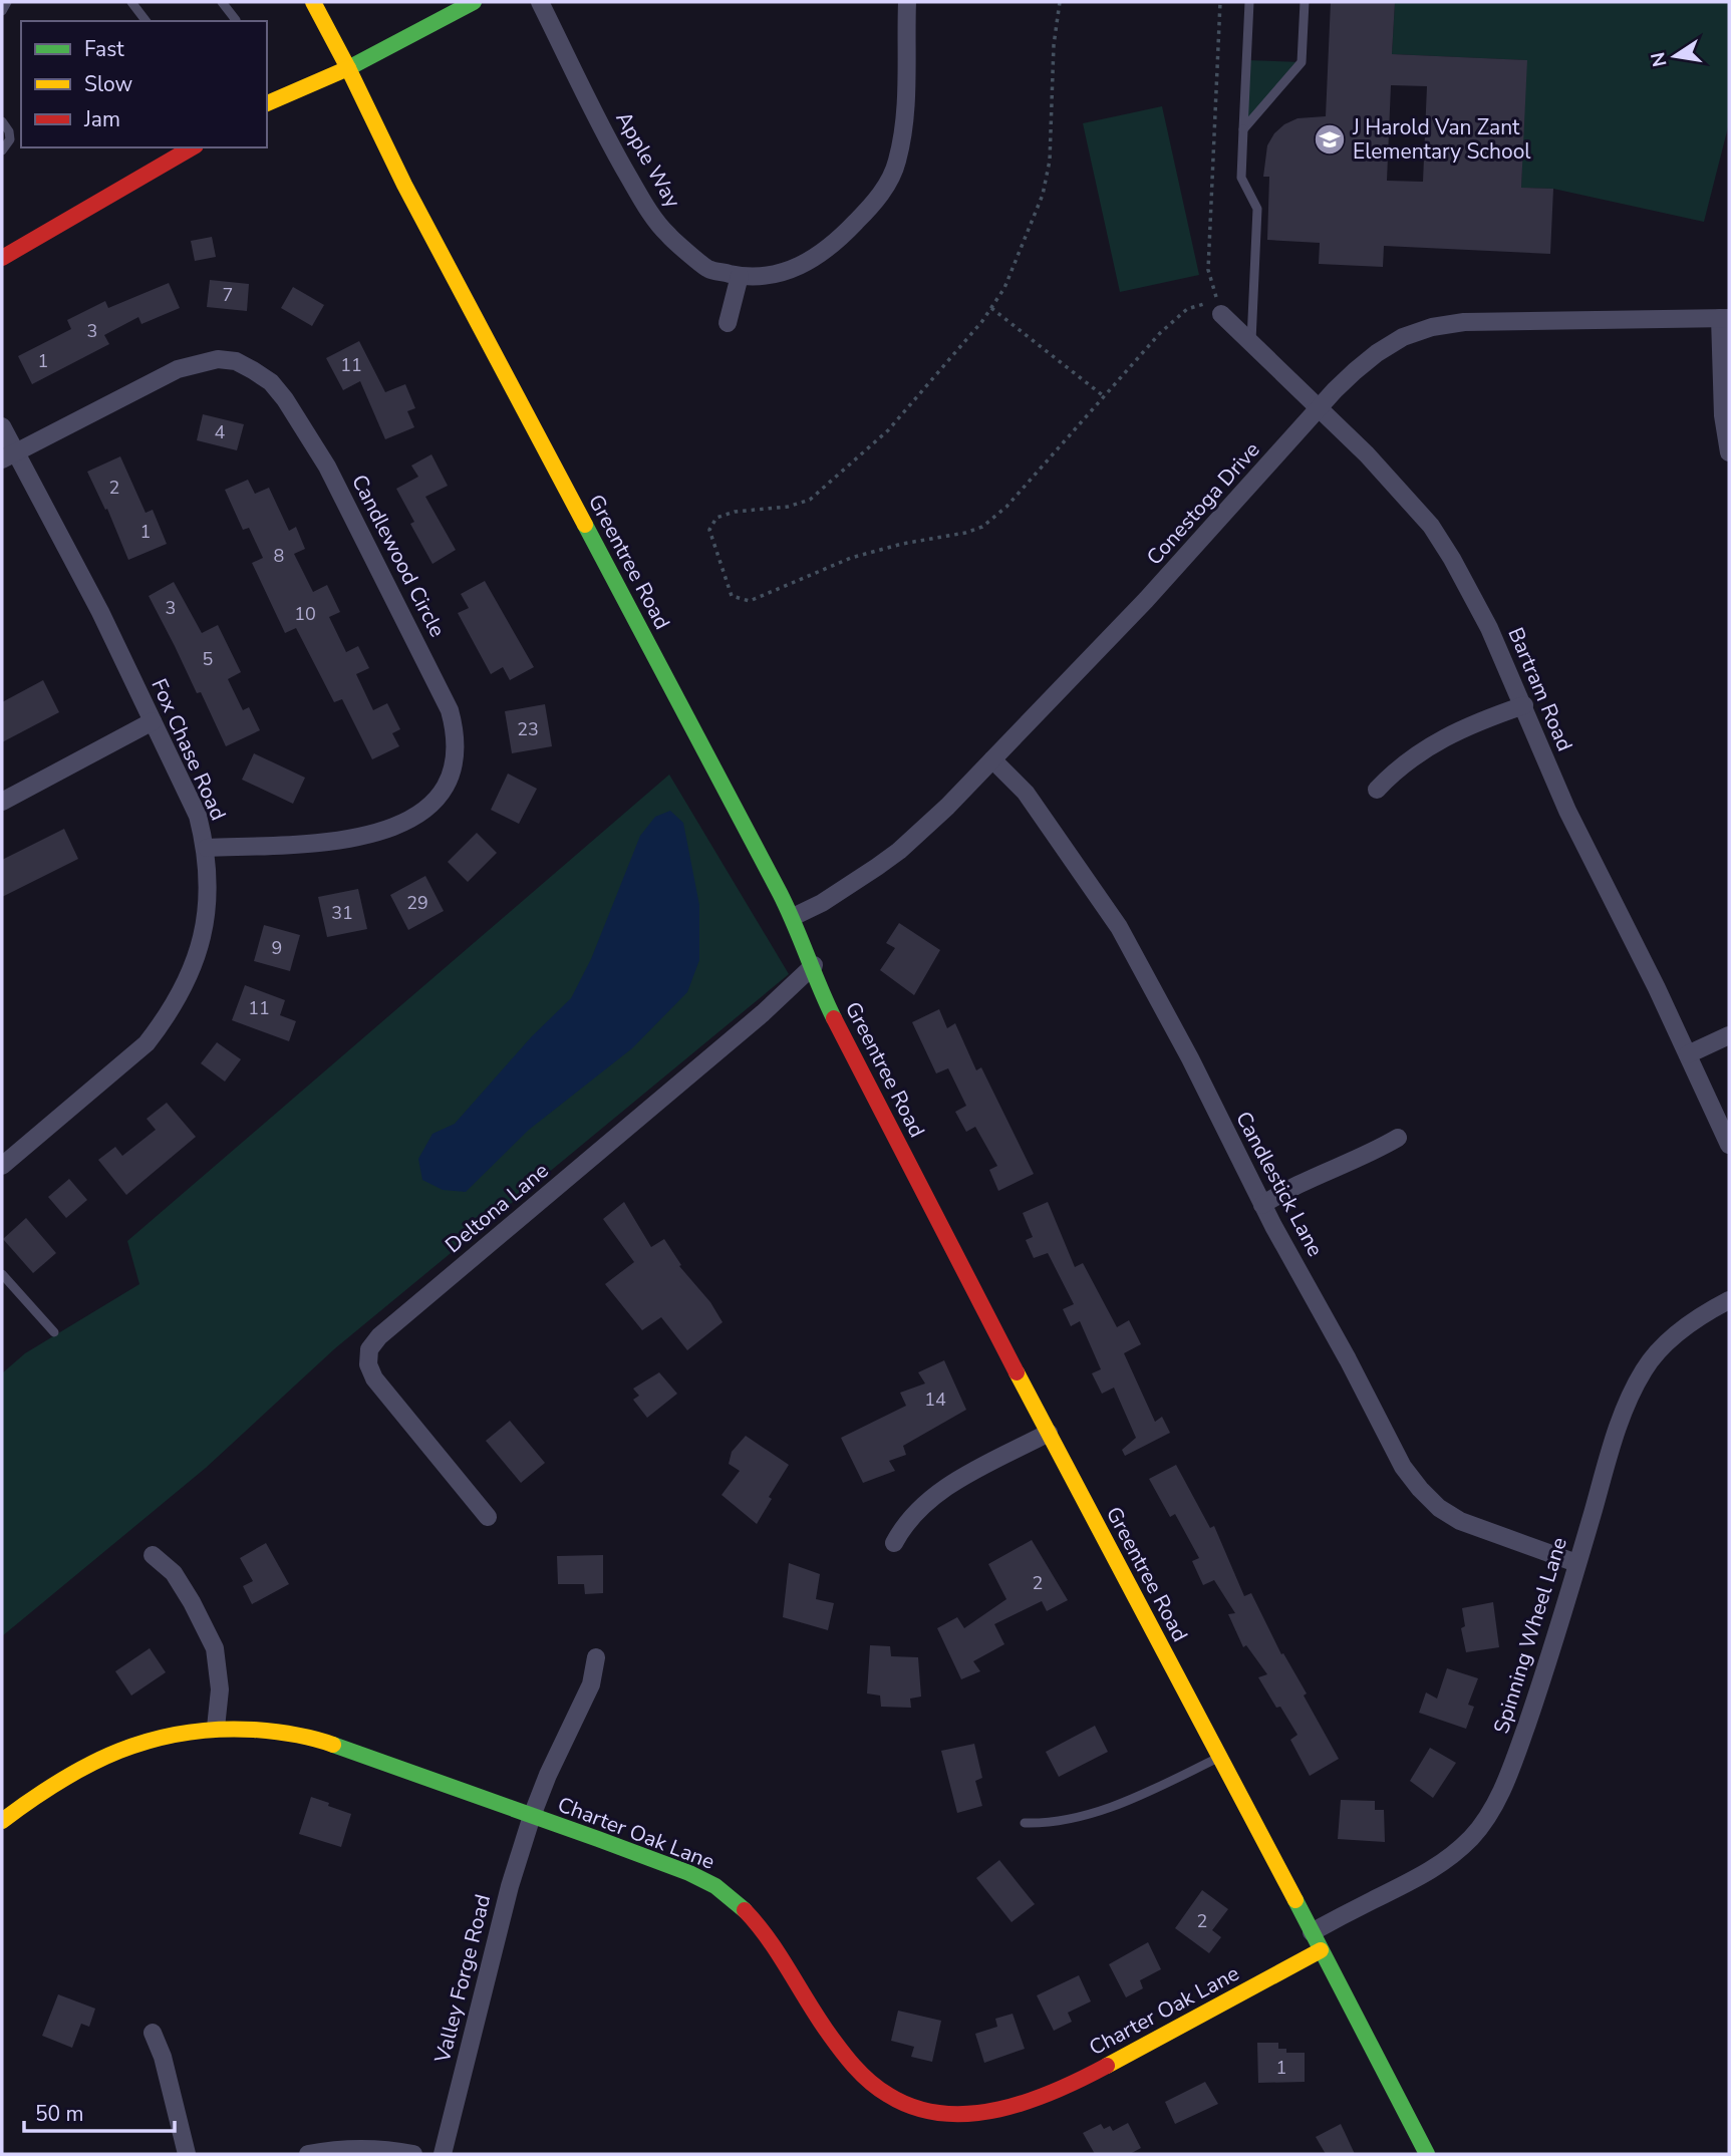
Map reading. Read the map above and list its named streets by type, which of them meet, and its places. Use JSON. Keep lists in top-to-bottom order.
{
  "streets": {
    "main road": ["Greentree Road", "Charter Oak Lane"],
    "street": [
      "Apple Way",
      "Conestoga Drive",
      "Candlewood Circle",
      "Bartram Road",
      "Fox Chase Road",
      "Candlestick Lane",
      "Deltona Lane",
      "Spinning Wheel Lane",
      "Valley Forge Road"
    ]
  },
  "crossings": [
    ["Conestoga Drive", "Greentree Road"],
    ["Conestoga Drive", "Bartram Road"],
    ["Conestoga Drive", "Candlestick Lane"],
    ["Candlewood Circle", "Fox Chase Road"],
    ["Greentree Road", "Deltona Lane"],
    ["Greentree Road", "Spinning Wheel Lane"],
    ["Greentree Road", "Charter Oak Lane"],
    ["Candlestick Lane", "Spinning Wheel Lane"],
    ["Charter Oak Lane", "Valley Forge Road"]
  ],
  "places": {
    "school or university": ["J Harold Van Zant Elementary School"]
  },
  "house_numbers": [
    "7",
    "3",
    "1",
    "11",
    "4",
    "2",
    "1",
    "8",
    "3",
    "10",
    "5",
    "23",
    "29",
    "31",
    "9",
    "11",
    "14",
    "2",
    "2",
    "1"
  ],
  "legend": ["Fast", "Slow", "Jam"],
  "scale_bar": "50 m",
  "north": "left"
}
